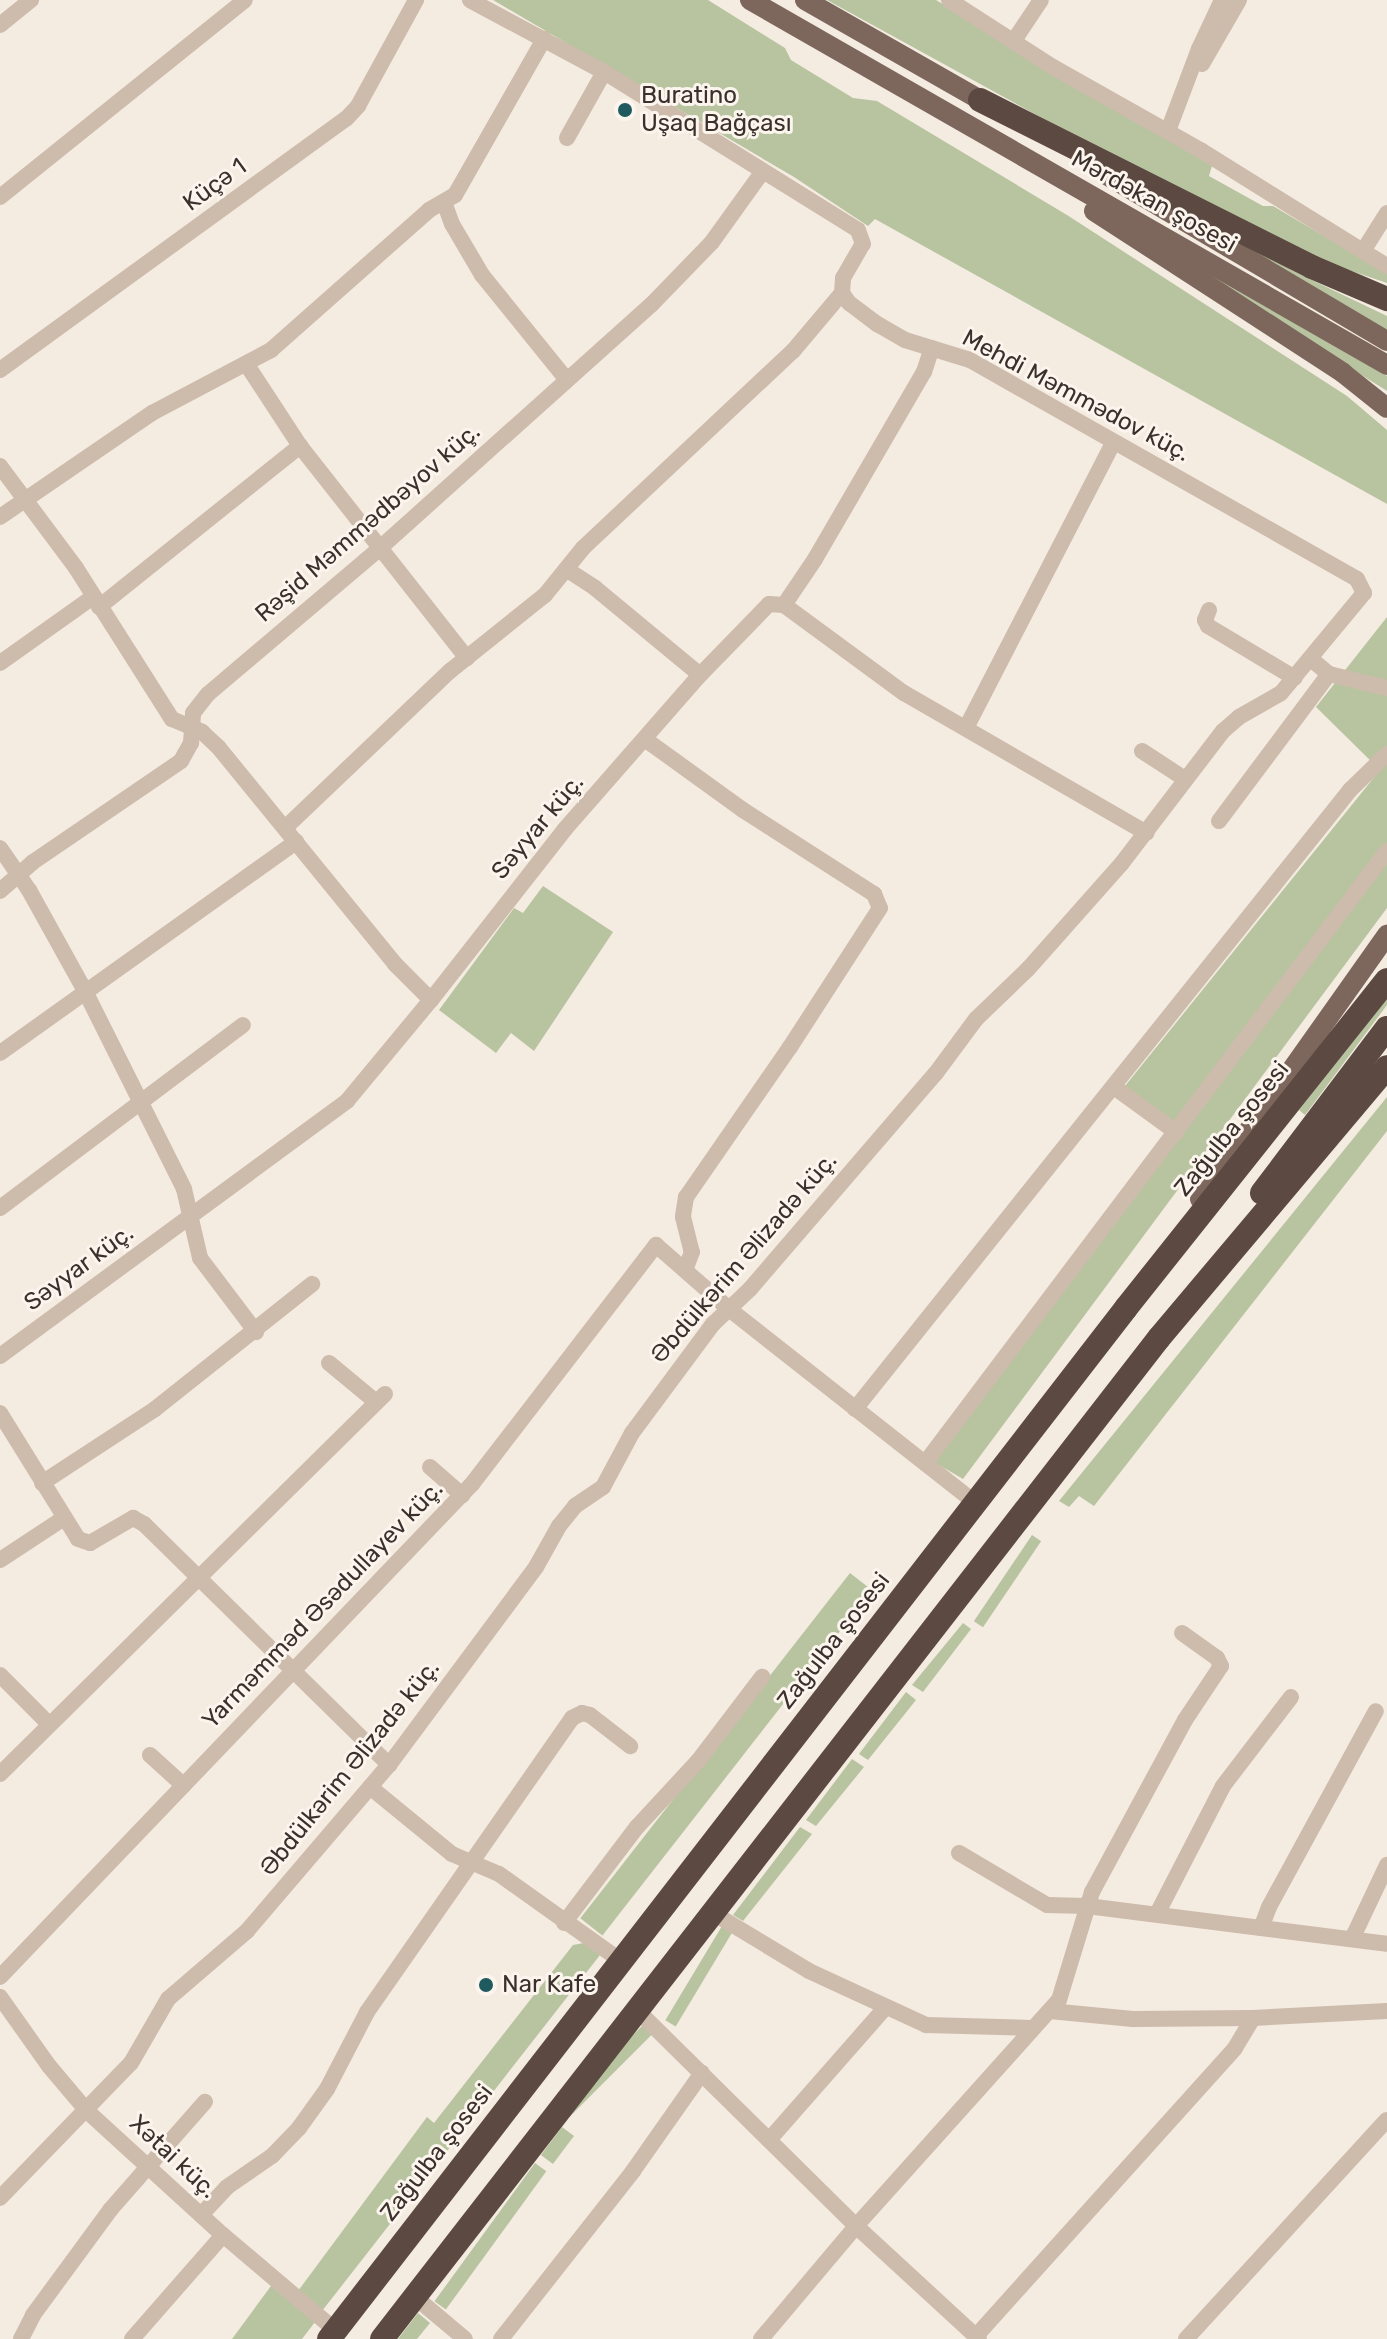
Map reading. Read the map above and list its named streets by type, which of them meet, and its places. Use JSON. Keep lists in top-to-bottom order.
{
  "streets": {
    "highway": ["Zağulba şosesi"],
    "main road": ["Mərdəkan şosesi"],
    "street": [
      "Küçə 1",
      "Mehdi Məmmədov küç.",
      "Rəşid Məmmədbəyov küç.",
      "Səyyar küç.",
      "Əbdülkərim Əlizadə küç.",
      "Yarməmməd Əsədullayev küç.",
      "Xətai küç."
    ]
  },
  "crossings": [
    ["Mehdi Məmmədov küç.", "Əbdülkərim Əlizadə küç."],
    ["Zağulba şosesi", "Xətai küç."],
    ["Əbdülkərim Əlizadə küç.", "Xətai küç."]
  ],
  "places": ["Buratino Uşaq Bağçası", "Nar Kafe"]
}
